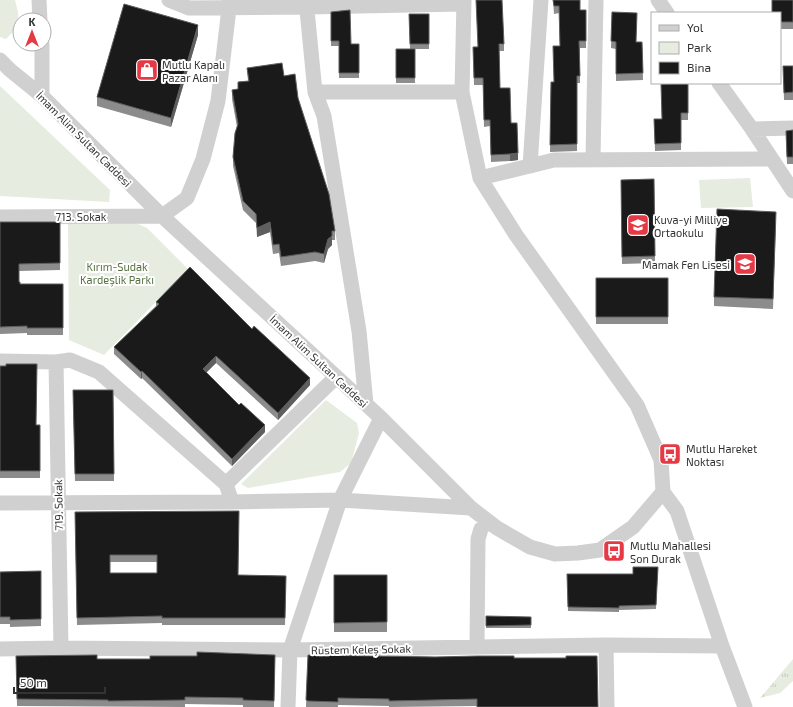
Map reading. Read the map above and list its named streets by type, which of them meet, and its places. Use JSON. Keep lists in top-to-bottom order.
{
  "streets": {
    "street": [
      "İmam Alim Sultan Caddesi",
      "713. Sokak",
      "719. Sokak",
      "Rüstem Keleş Sokak"
    ]
  },
  "crossings": [
    ["İmam Alim Sultan Caddesi", "713. Sokak"],
    ["719. Sokak", "Rüstem Keleş Sokak"]
  ],
  "parks": ["Kırım-Sudak Kardeşlik Parkı"],
  "places": {
    "shop": ["Mutlu Kapalı Pazar Alanı"],
    "school or university": ["Kuva-yi Milliye Ortaokulu", "Mamak Fen Lisesi"],
    "bus stop": ["Mutlu Hareket Noktası", "Mutlu Mahallesi Son Durak"]
  },
  "legend": ["Yol", "Park", "Bina"],
  "scale_bar": "50 m",
  "north": "top"
}
